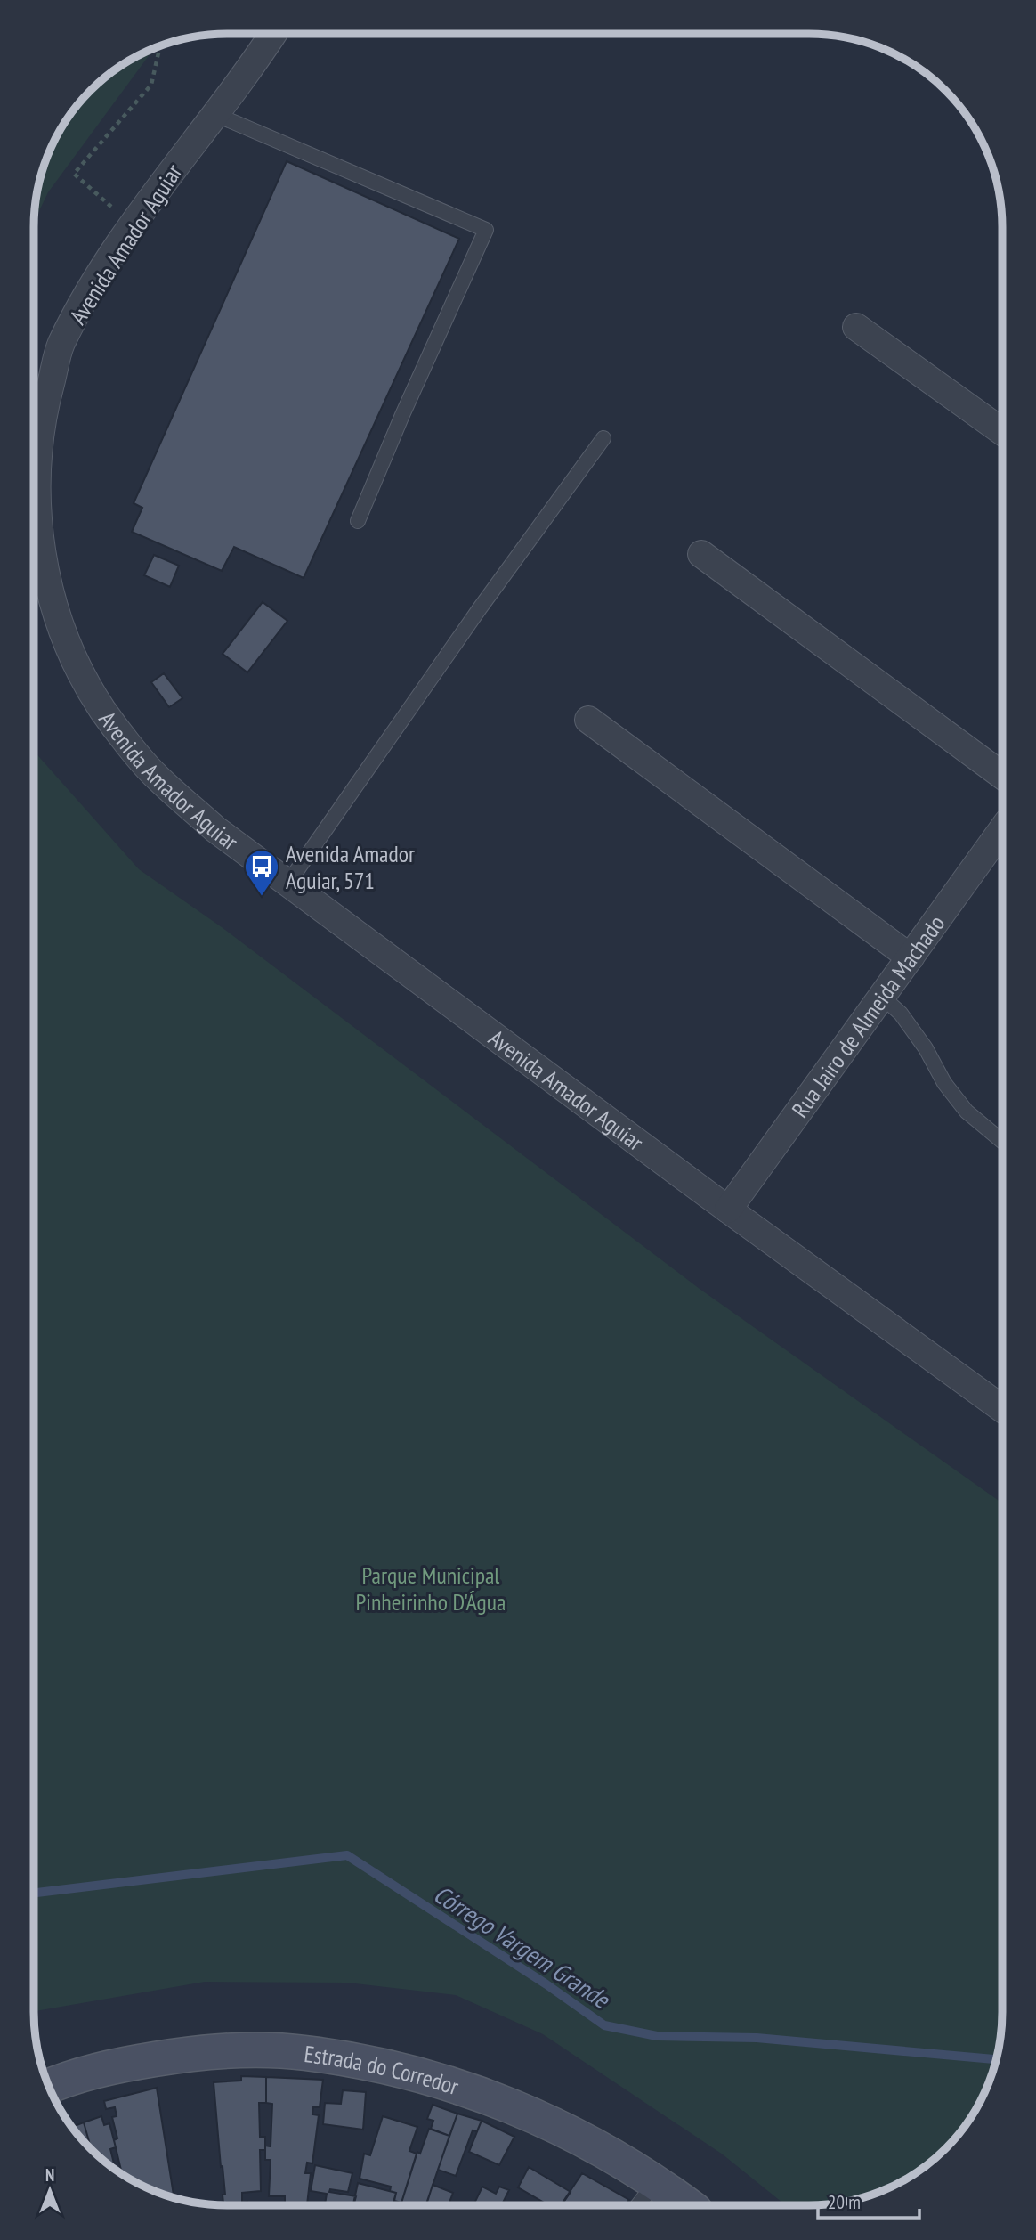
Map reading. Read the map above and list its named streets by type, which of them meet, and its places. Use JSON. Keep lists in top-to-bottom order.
{
  "streets": {
    "main road": ["Estrada do Corredor"],
    "street": ["Avenida Amador Aguiar", "Rua Jairo de Almeida Machado"]
  },
  "crossings": [
    ["Avenida Amador Aguiar", "Rua Jairo de Almeida Machado"]
  ],
  "water": ["Córrego Vargem Grande"],
  "parks": ["Parque Municipal Pinheirinho D'Água"],
  "places": {
    "bus stop": ["Avenida Amador Aguiar, 571"]
  },
  "scale_bar": "20 m",
  "north": "top"
}
